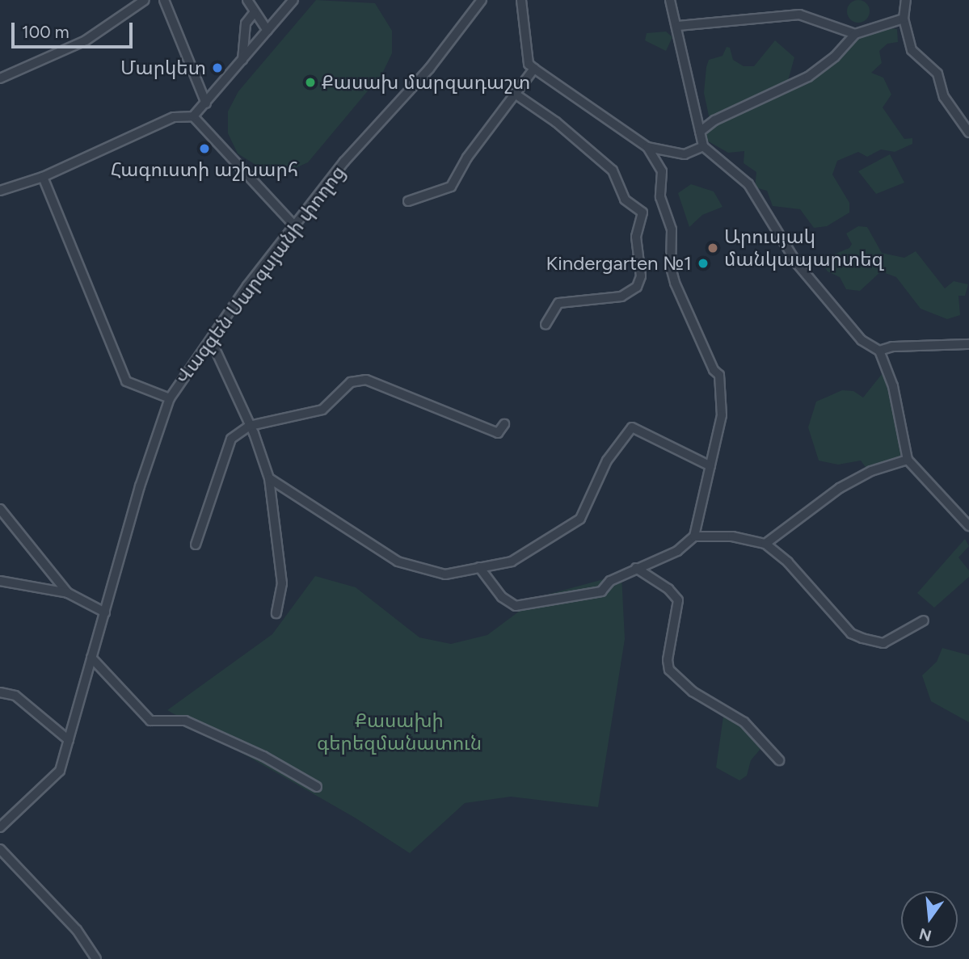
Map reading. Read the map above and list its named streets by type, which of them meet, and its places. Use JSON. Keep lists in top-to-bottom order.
{
  "streets": {
    "street": ["Վազգեն Սարգսյանի փողոց"]
  },
  "parks": ["Քասախի գերեզմանատուն"],
  "places": [
    "Մարկետ",
    "Քասախ մարզադաշտ",
    "Հագուստի աշխարհ",
    "Արուսյակ մանկապարտեզ",
    "Kindergarten №1"
  ],
  "scale_bar": "100 m",
  "north": "bottom"
}
